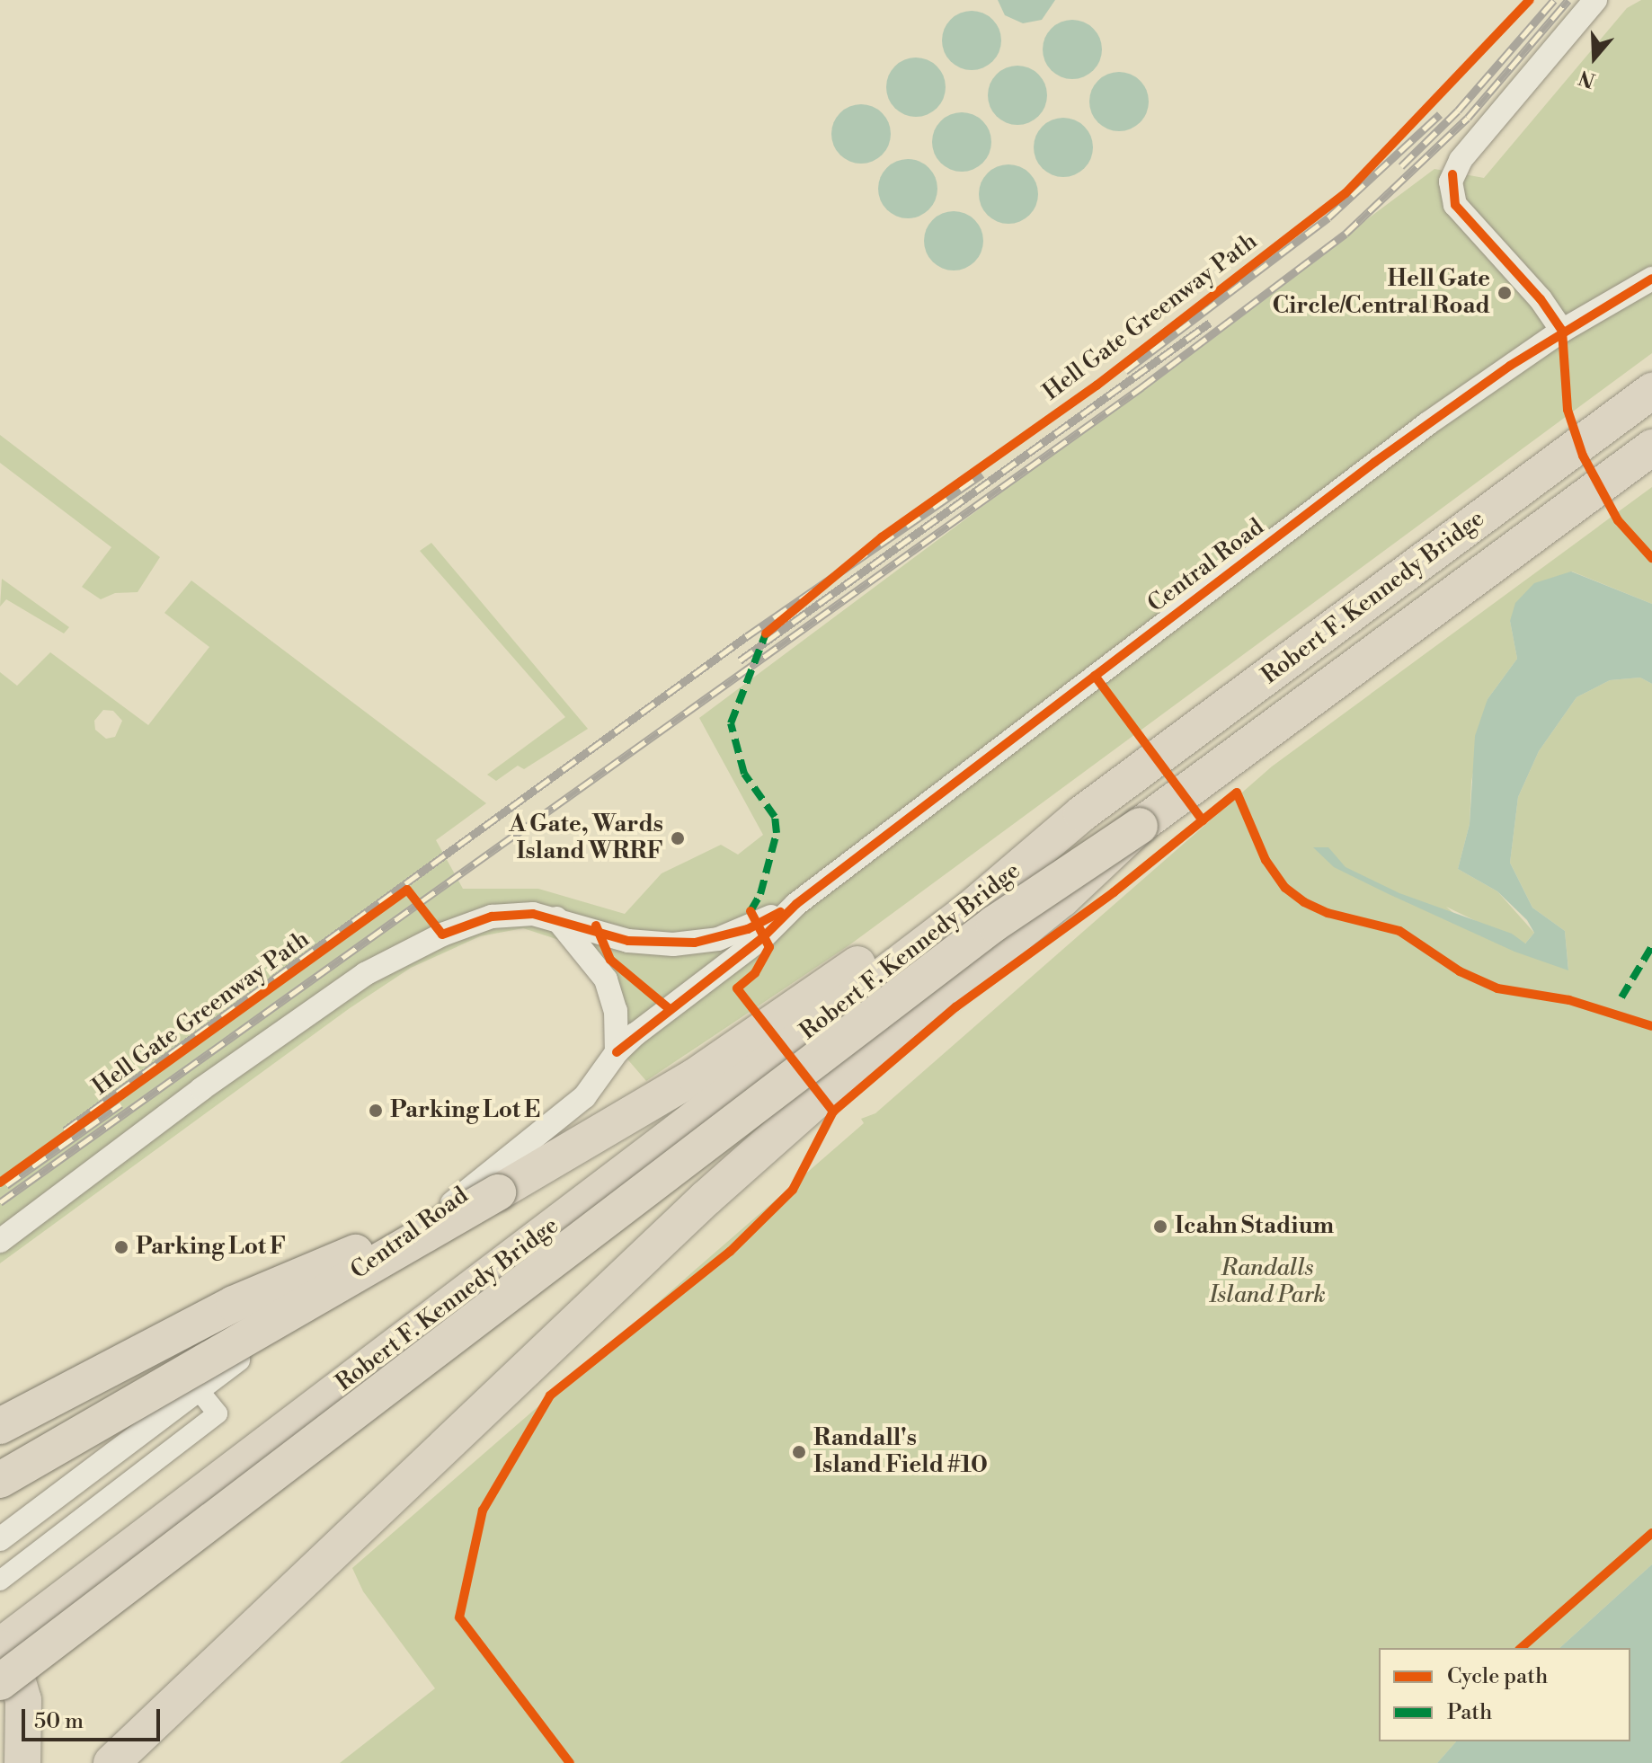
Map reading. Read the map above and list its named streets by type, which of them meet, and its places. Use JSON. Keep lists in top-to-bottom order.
{
  "streets": {
    "highway": ["Robert F. Kennedy Bridge"],
    "street": ["Central Road"],
    "cycle path": ["Hell Gate Greenway Path"]
  },
  "parks": ["Randalls Island Park"],
  "places": [
    "Hell Gate Circle/Central Road",
    "A Gate, Wards Island WRRF",
    "Parking Lot E",
    "Icahn Stadium",
    "Parking Lot F",
    "Randall's Island Field #10"
  ],
  "legend": ["Cycle path", "Path"],
  "scale_bar": "50 m",
  "north": "bottom"
}
